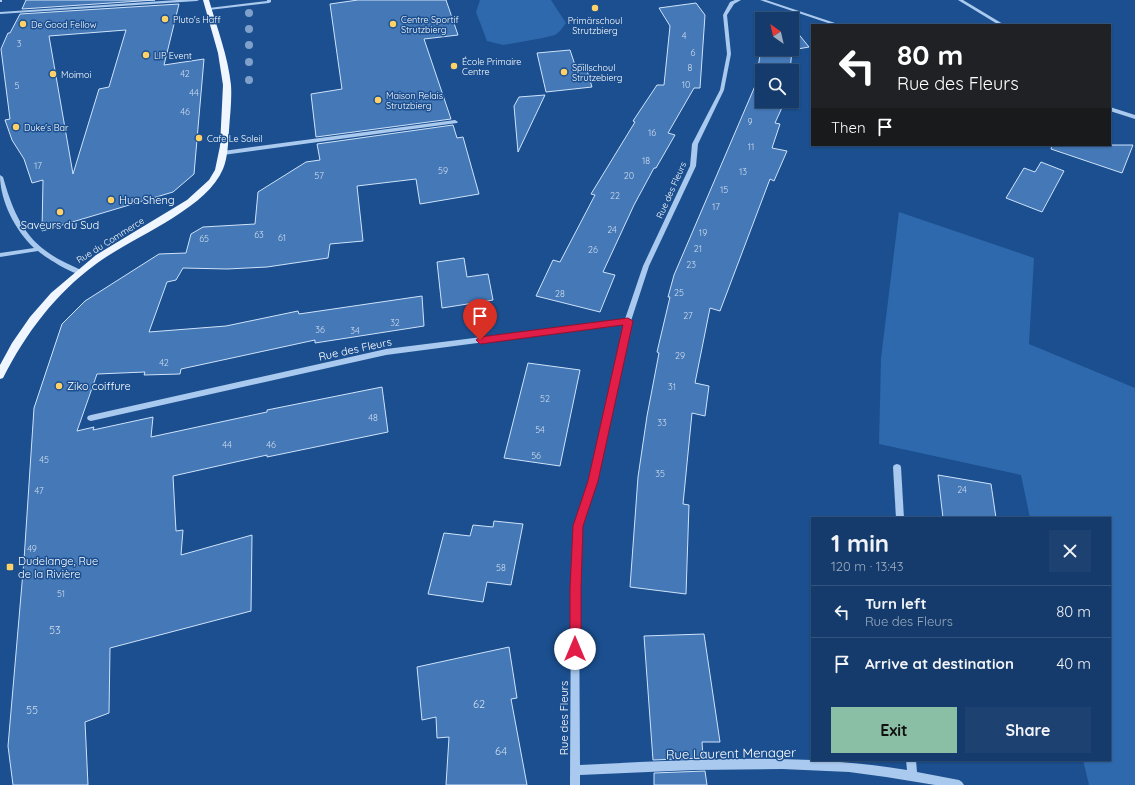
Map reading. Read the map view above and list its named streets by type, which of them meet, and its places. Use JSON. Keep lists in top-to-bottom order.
{
  "streets": {
    "main road": ["Rue du Commerce"],
    "street": ["Rue des Fleurs", "Rue Laurent Menager"]
  },
  "crossings": [
    ["Rue des Fleurs", "Rue Laurent Menager"]
  ],
  "places": {
    "other": [
      "Primärschoul Strutzbierg",
      "Pluto's Haff",
      "De Good Fellow",
      "Centre Sportif Strutzbierg",
      "LIP Event",
      "École Primaire Centre",
      "Spillschoul Strutzebierg",
      "Moimoi",
      "Maison Relais Strutzbierg",
      "Duke's Bar",
      "Cafe Le Soleil",
      "Hua Sheng",
      "Saveurs du Sud",
      "Ziko coiffure"
    ],
    "transit": ["Dudelange, Rue de la Rivière"]
  },
  "house_numbers": [
    "4",
    "3",
    "6",
    "8",
    "42",
    "10",
    "5",
    "44",
    "46",
    "9",
    "16",
    "11",
    "18",
    "17",
    "59",
    "13",
    "57",
    "20",
    "15",
    "22",
    "17",
    "24",
    "19",
    "63",
    "61",
    "65",
    "21",
    "26",
    "23",
    "25",
    "28",
    "27",
    "32",
    "36",
    "34",
    "29",
    "42",
    "31",
    "52",
    "48",
    "33",
    "54",
    "44",
    "46",
    "56",
    "45",
    "35",
    "24",
    "47",
    "49",
    "58",
    "51",
    "53",
    "62",
    "55",
    "64"
  ],
  "north": "top left",
  "page": {
    "turn": ["80 m", "Rue des Fleurs"],
    "then": "Then",
    "heading": ["1 min", "120 m · 13:43"],
    "list": [
      {
        "name": "Turn left",
        "note": "Rue des Fleurs",
        "value": "80 m"
      },
      {
        "name": "Arrive at destination",
        "value": "40 m"
      }
    ],
    "buttons": ["Exit", "Share"]
  }
}
